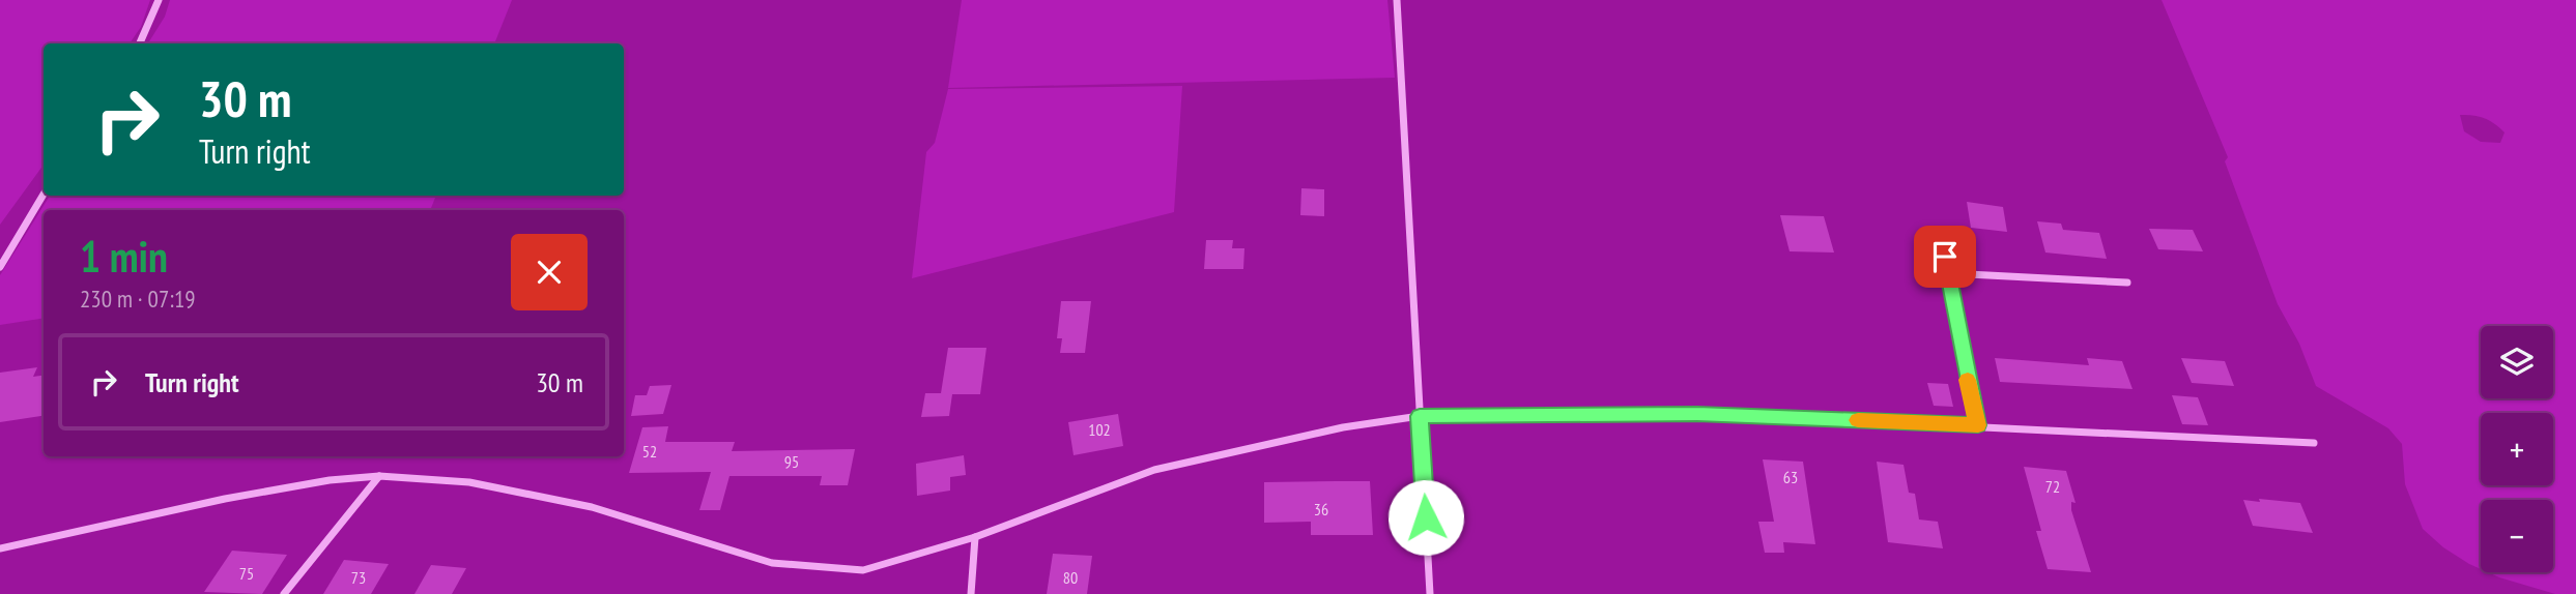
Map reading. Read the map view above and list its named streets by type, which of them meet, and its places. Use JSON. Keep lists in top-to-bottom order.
{
  "house_numbers": [
    "102",
    "52",
    "95",
    "63",
    "72",
    "36",
    "75",
    "73",
    "80"
  ],
  "page": {
    "turn": ["30 m", "Turn right"],
    "heading": ["1 min", "230 m · 07:19"],
    "map_buttons": ["+", "−"],
    "list": [
      {
        "name": "Turn right",
        "value": "30 m"
      }
    ]
  }
}
